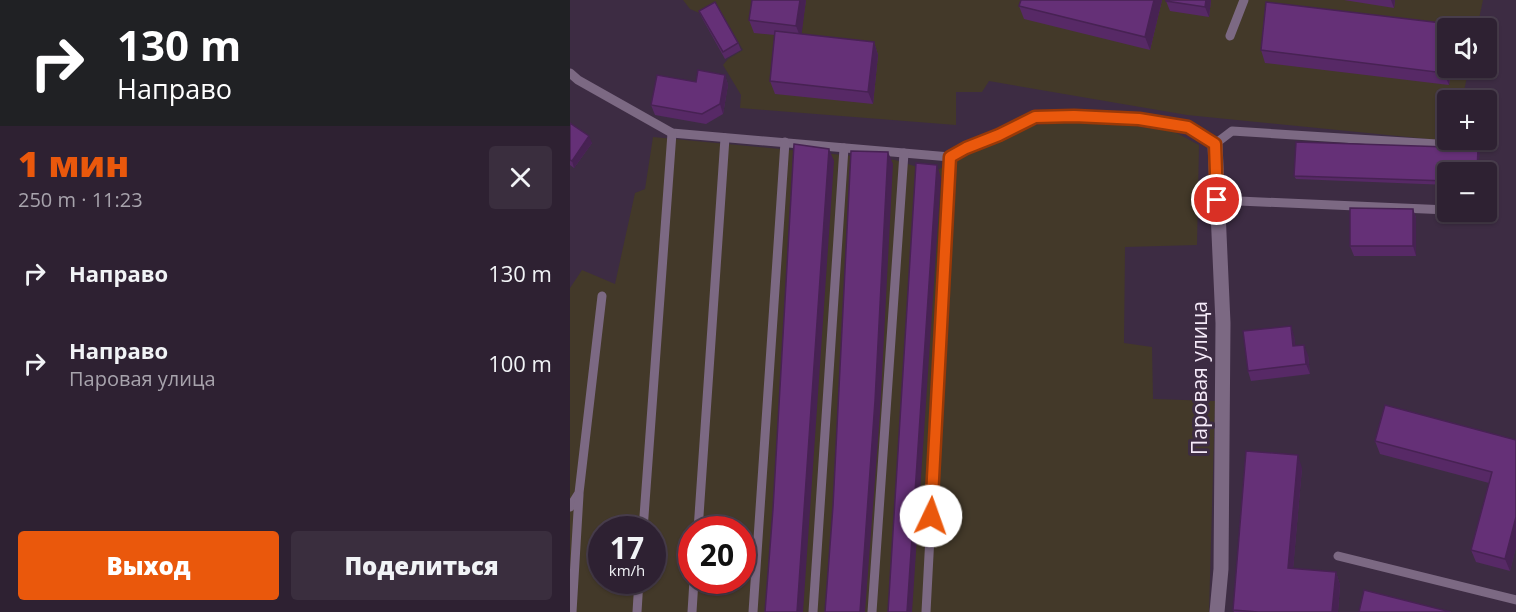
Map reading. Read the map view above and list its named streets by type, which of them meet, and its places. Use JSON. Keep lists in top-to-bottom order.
{
  "streets": {
    "street": ["Паровая улица"]
  },
  "page": {
    "turn": ["130 m", "Направо"],
    "map_buttons": ["+", "−"],
    "heading": ["1 мин", "250 m · 11:23"],
    "list": [
      {
        "name": "Направо",
        "value": "130 m"
      },
      {
        "name": "Направо",
        "note": "Паровая улица",
        "value": "100 m"
      }
    ],
    "speed": "17 km/h",
    "limit": "20",
    "buttons": ["Выход", "Поделиться"]
  }
}
